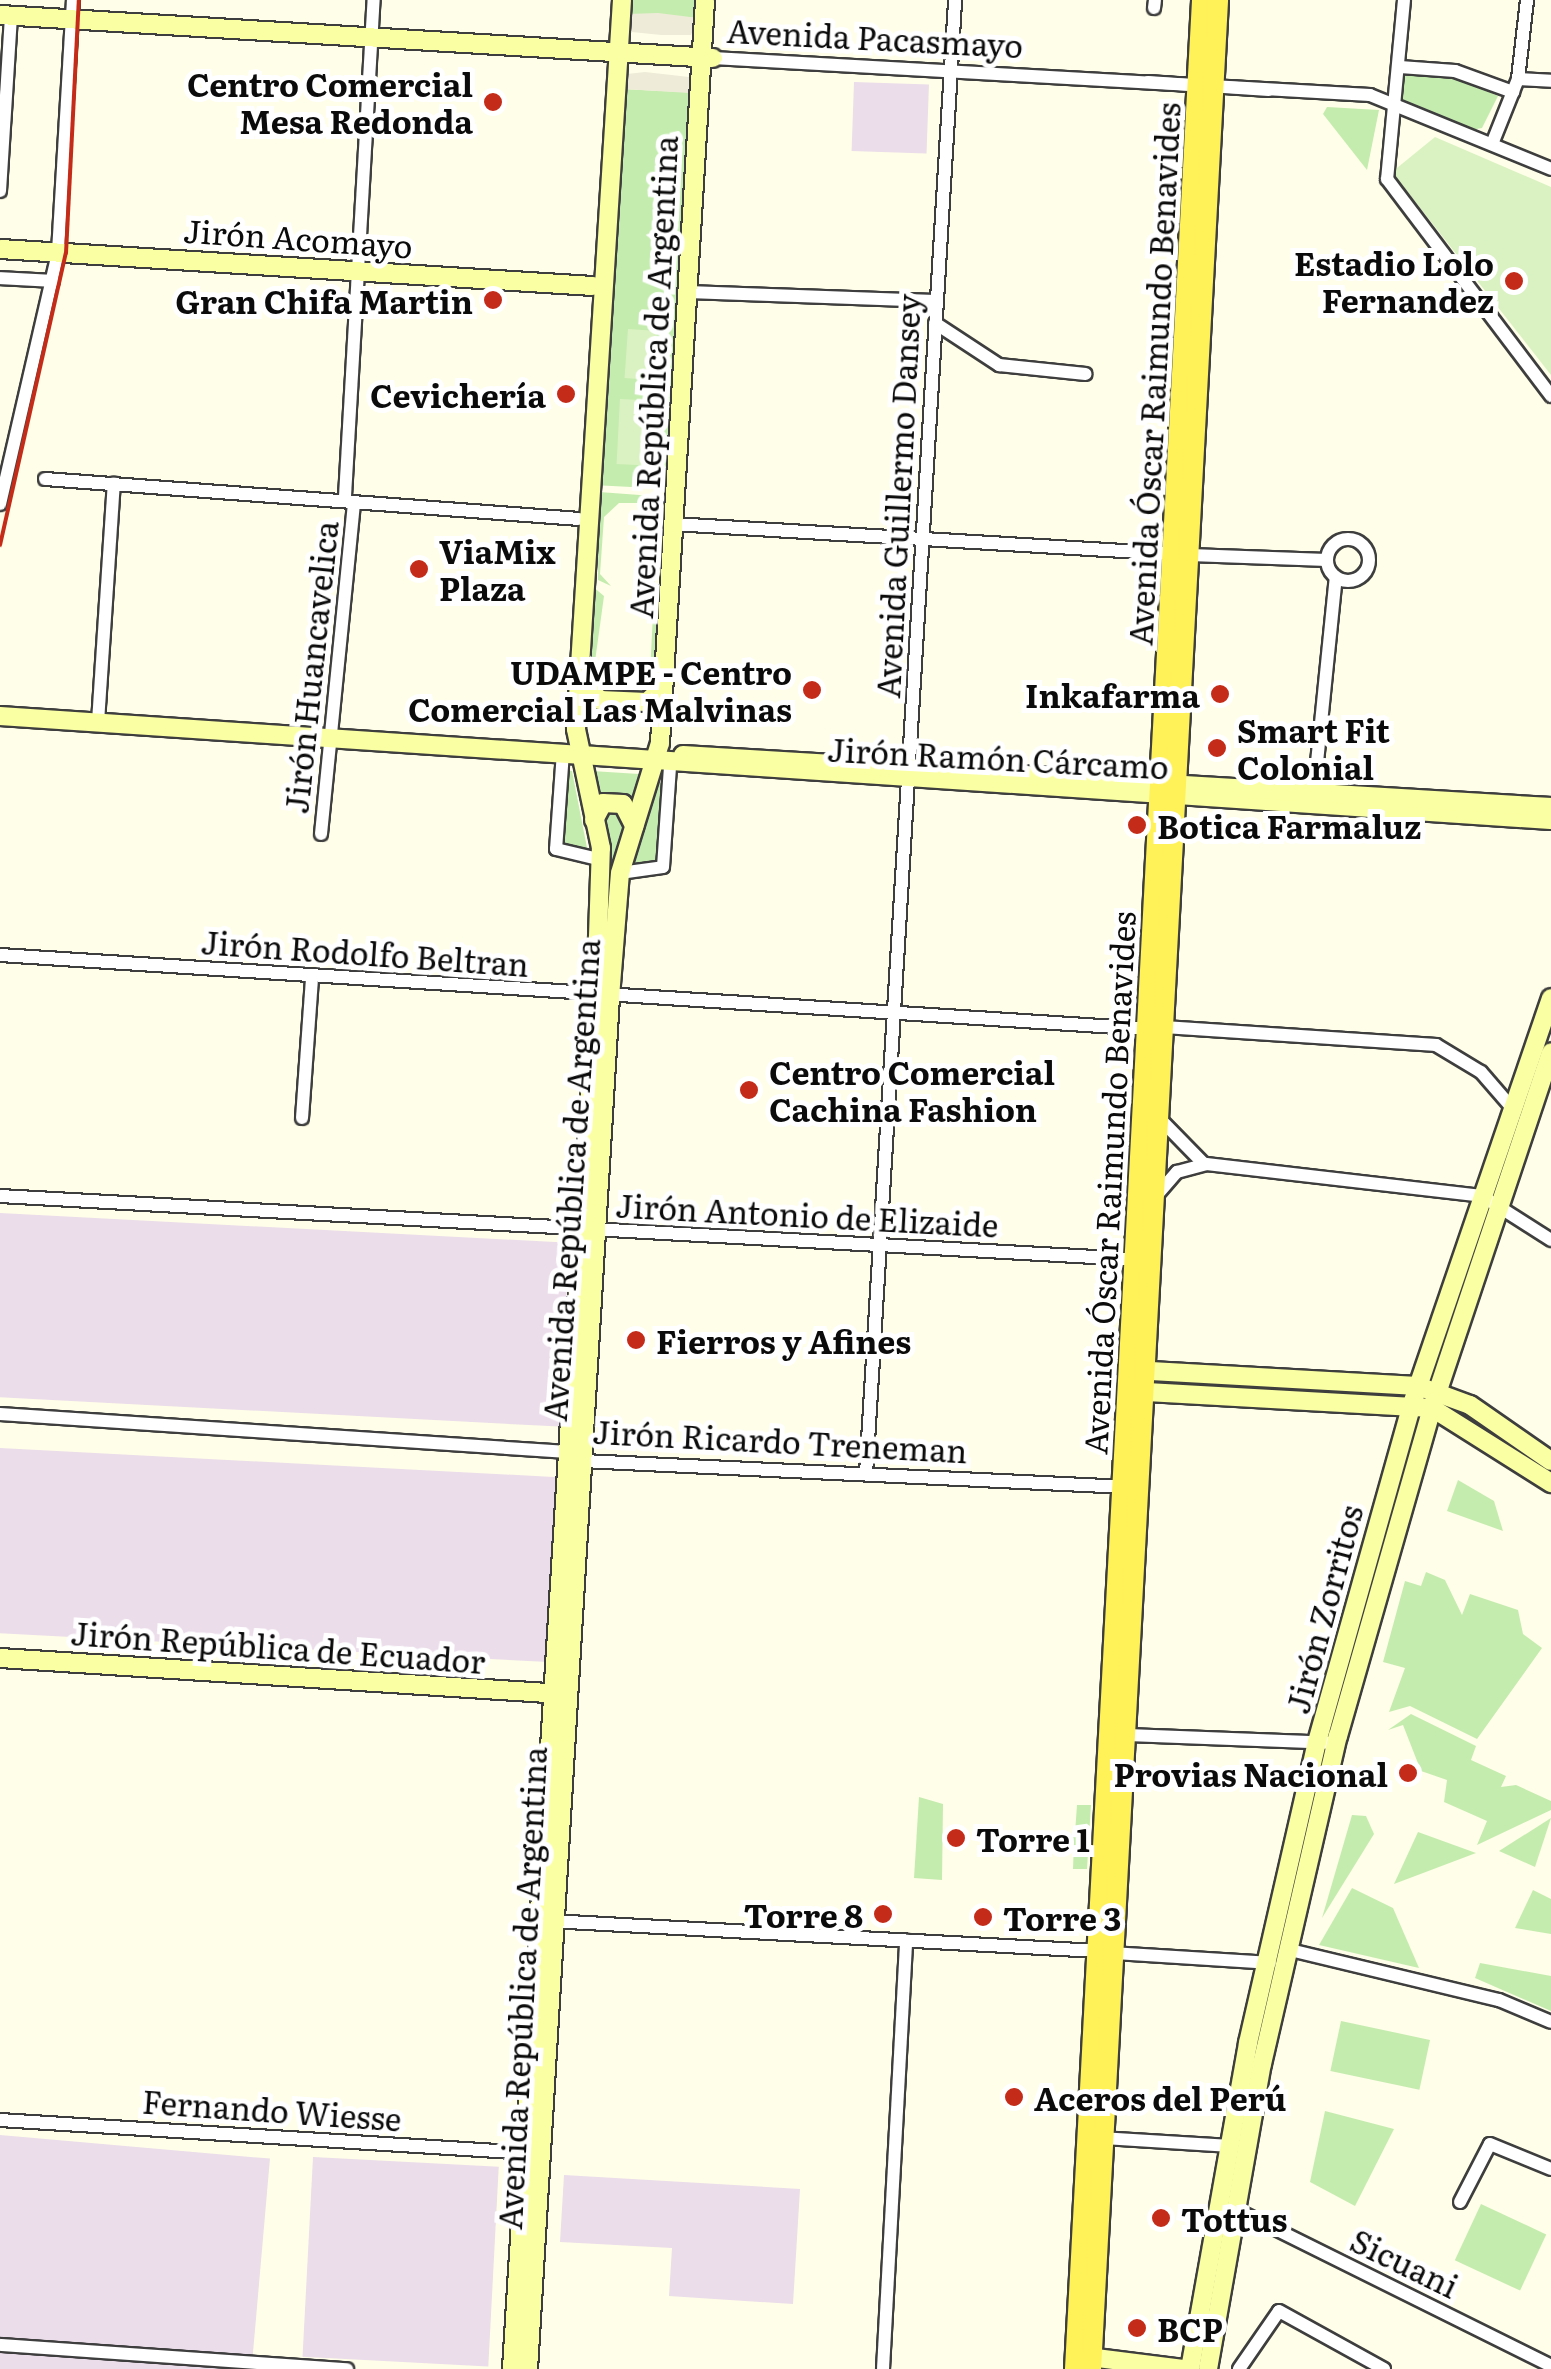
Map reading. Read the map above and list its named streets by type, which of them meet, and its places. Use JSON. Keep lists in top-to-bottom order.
{
  "streets": {
    "main road": [
      "Avenida Pacasmayo",
      "Jirón Acomayo",
      "Avenida Óscar Raimundo Benavides",
      "Avenida República de Argentina",
      "Jirón Ramón Cárcamo",
      "Jirón Zorritos",
      "Jirón República de Ecuador"
    ],
    "street": [
      "Avenida Guillermo Dansey",
      "Jirón Huancavelica",
      "Jirón Rodolfo Beltran",
      "Jirón Antonio de Elizaide",
      "Jirón Ricardo Treneman",
      "Fernando Wiesse",
      "Sicuani"
    ]
  },
  "crossings": [
    ["Avenida Pacasmayo", "Avenida Óscar Raimundo Benavides"],
    ["Avenida Pacasmayo", "Avenida República de Argentina"],
    ["Avenida Pacasmayo", "Avenida Guillermo Dansey"],
    ["Avenida Pacasmayo", "Jirón Huancavelica"],
    ["Jirón Acomayo", "Avenida República de Argentina"],
    ["Jirón Acomayo", "Jirón Huancavelica"],
    ["Avenida Óscar Raimundo Benavides", "Jirón Ramón Cárcamo"],
    ["Avenida Óscar Raimundo Benavides", "Jirón Rodolfo Beltran"],
    ["Avenida Óscar Raimundo Benavides", "Jirón Antonio de Elizaide"],
    ["Avenida Óscar Raimundo Benavides", "Jirón Ricardo Treneman"],
    ["Avenida República de Argentina", "Jirón Ramón Cárcamo"],
    ["Avenida República de Argentina", "Jirón Rodolfo Beltran"],
    ["Avenida República de Argentina", "Jirón Antonio de Elizaide"],
    ["Avenida República de Argentina", "Jirón Ricardo Treneman"],
    ["Avenida República de Argentina", "Jirón República de Ecuador"],
    ["Avenida República de Argentina", "Fernando Wiesse"],
    ["Avenida Guillermo Dansey", "Jirón Ramón Cárcamo"],
    ["Avenida Guillermo Dansey", "Jirón Rodolfo Beltran"],
    ["Avenida Guillermo Dansey", "Jirón Antonio de Elizaide"],
    ["Avenida Guillermo Dansey", "Jirón Ricardo Treneman"],
    ["Jirón Huancavelica", "Jirón Ramón Cárcamo"],
    ["Jirón Rodolfo Beltran", "Jirón Zorritos"],
    ["Jirón Zorritos", "Sicuani"]
  ],
  "places": [
    "Centro Comercial Mesa Redonda",
    "Estadio Lolo Fernandez",
    "Gran Chifa Martin",
    "Cevichería",
    "ViaMix Plaza",
    "UDAMPE - Centro Comercial Las Malvinas",
    "Inkafarma",
    "Smart Fit Colonial",
    "Botica Farmaluz",
    "Centro Comercial Cachina Fashion",
    "Fierros y Afines",
    "Provias Nacional",
    "Torre 1",
    "Torre 8",
    "Torre 3",
    "Aceros del Perú",
    "Tottus",
    "BCP"
  ]
}
